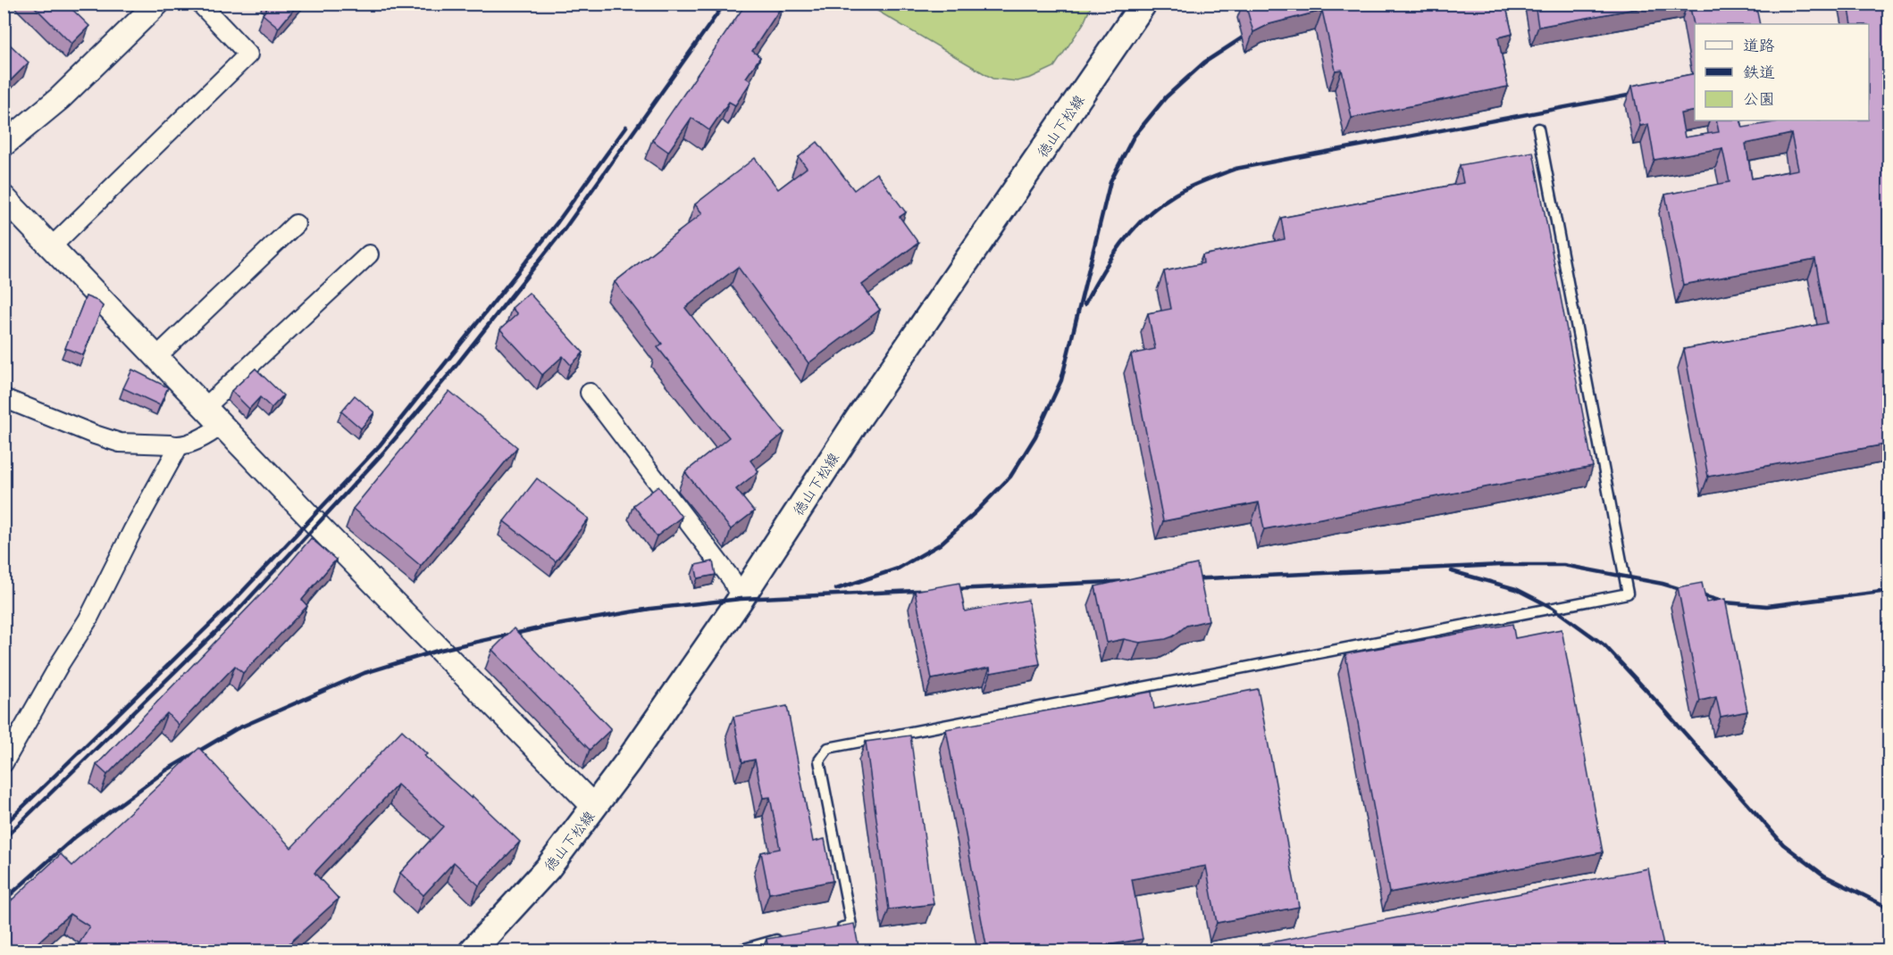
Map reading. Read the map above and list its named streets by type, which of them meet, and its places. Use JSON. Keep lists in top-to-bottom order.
{
  "streets": {
    "main road": ["徳山下松線"]
  },
  "legend": ["道路", "鉄道", "公園"]
}
